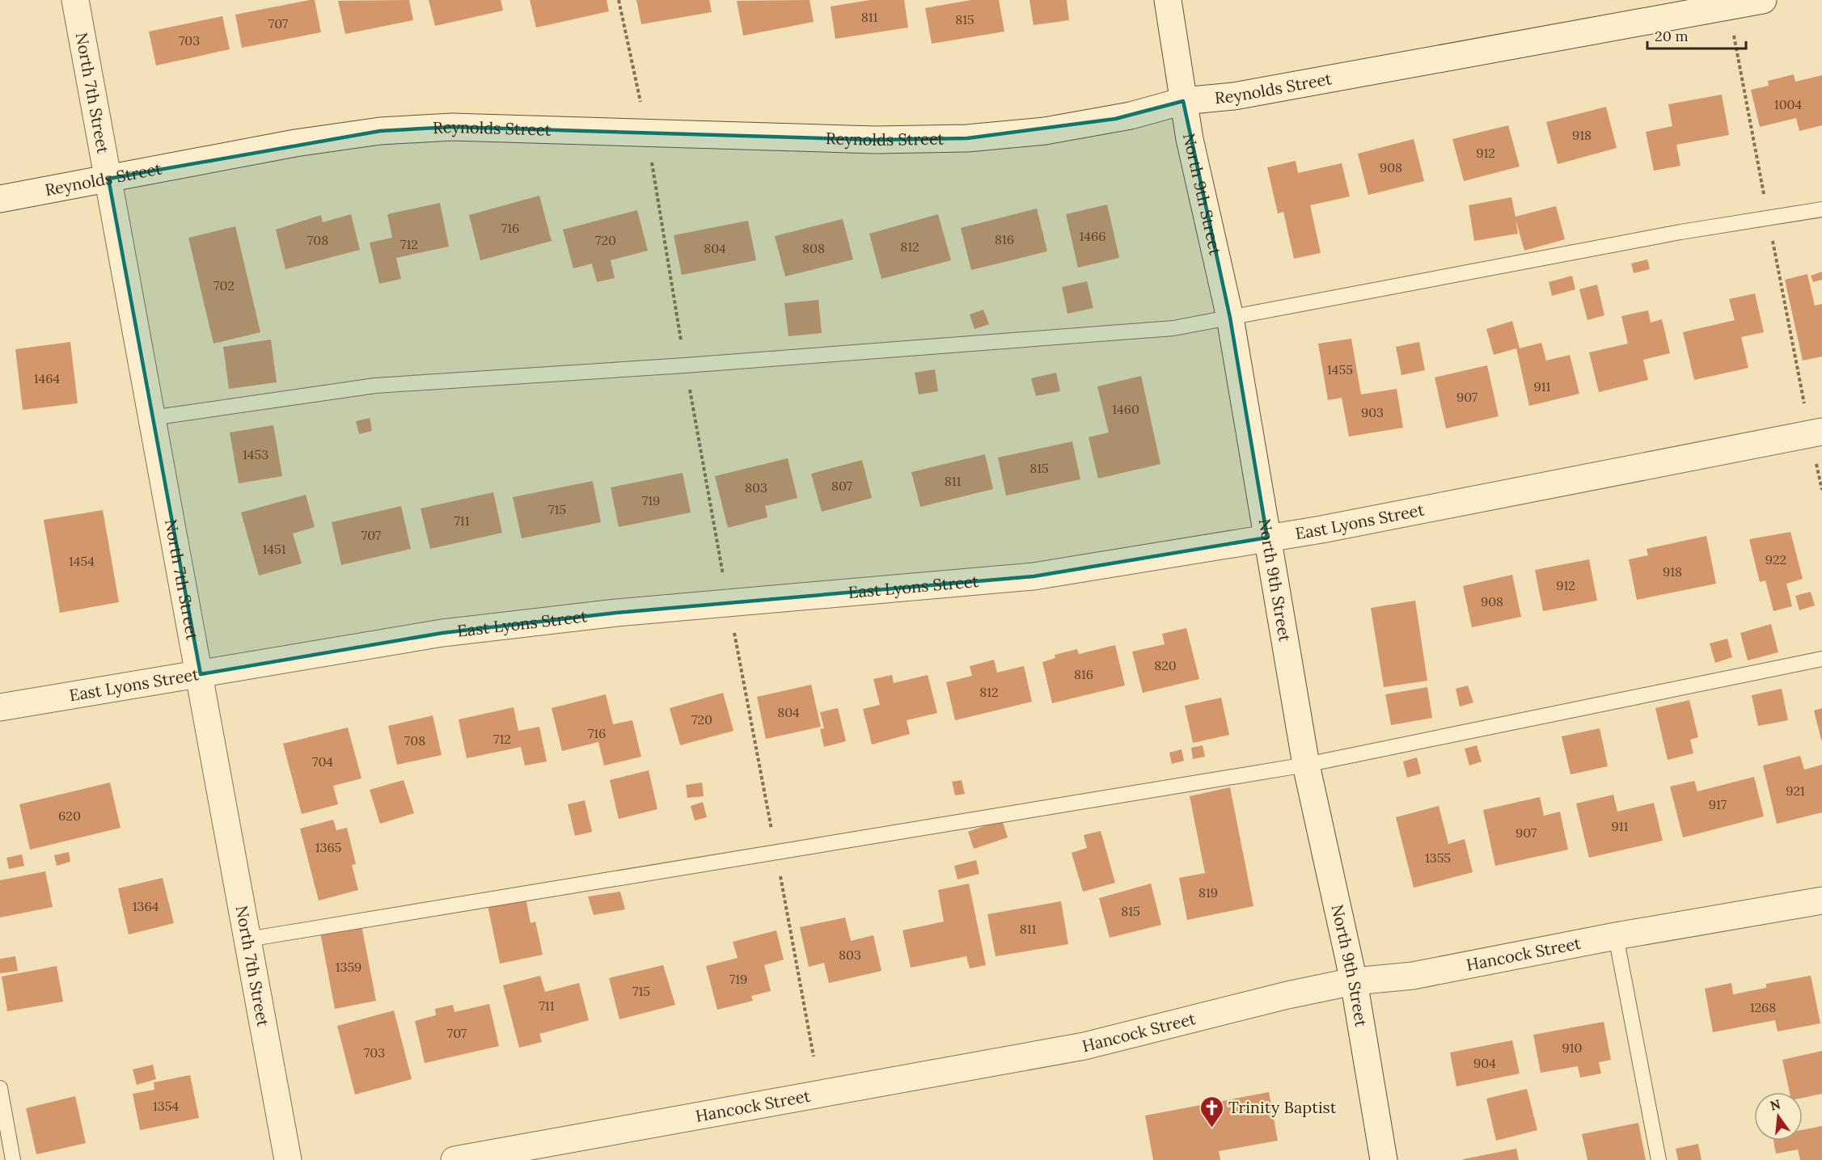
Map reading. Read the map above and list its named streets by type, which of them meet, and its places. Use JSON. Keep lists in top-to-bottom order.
{
  "streets": {
    "street": [
      "Reynolds Street",
      "North 7th Street",
      "North 9th Street",
      "East Lyons Street",
      "Hancock Street"
    ]
  },
  "crossings": [
    ["Reynolds Street", "North 7th Street"],
    ["Reynolds Street", "North 9th Street"],
    ["North 7th Street", "East Lyons Street"],
    ["North 9th Street", "East Lyons Street"],
    ["North 9th Street", "Hancock Street"]
  ],
  "places": {
    "church": ["Trinity Baptist"]
  },
  "house_numbers": [
    "811",
    "815",
    "707",
    "703",
    "1004",
    "918",
    "912",
    "908",
    "716",
    "1466",
    "816",
    "708",
    "720",
    "712",
    "812",
    "804",
    "808",
    "702",
    "1455",
    "1464",
    "911",
    "907",
    "1460",
    "903",
    "1453",
    "815",
    "811",
    "807",
    "803",
    "719",
    "715",
    "711",
    "707",
    "1451",
    "922",
    "1454",
    "918",
    "912",
    "908",
    "820",
    "816",
    "812",
    "804",
    "720",
    "716",
    "712",
    "708",
    "704",
    "921",
    "917",
    "620",
    "911",
    "907",
    "1365",
    "1355",
    "819",
    "1364",
    "815",
    "811",
    "803",
    "1359",
    "719",
    "715",
    "711",
    "1268",
    "707",
    "910",
    "703",
    "904",
    "1354"
  ],
  "scale_bar": "20 m",
  "north": "top"
}
